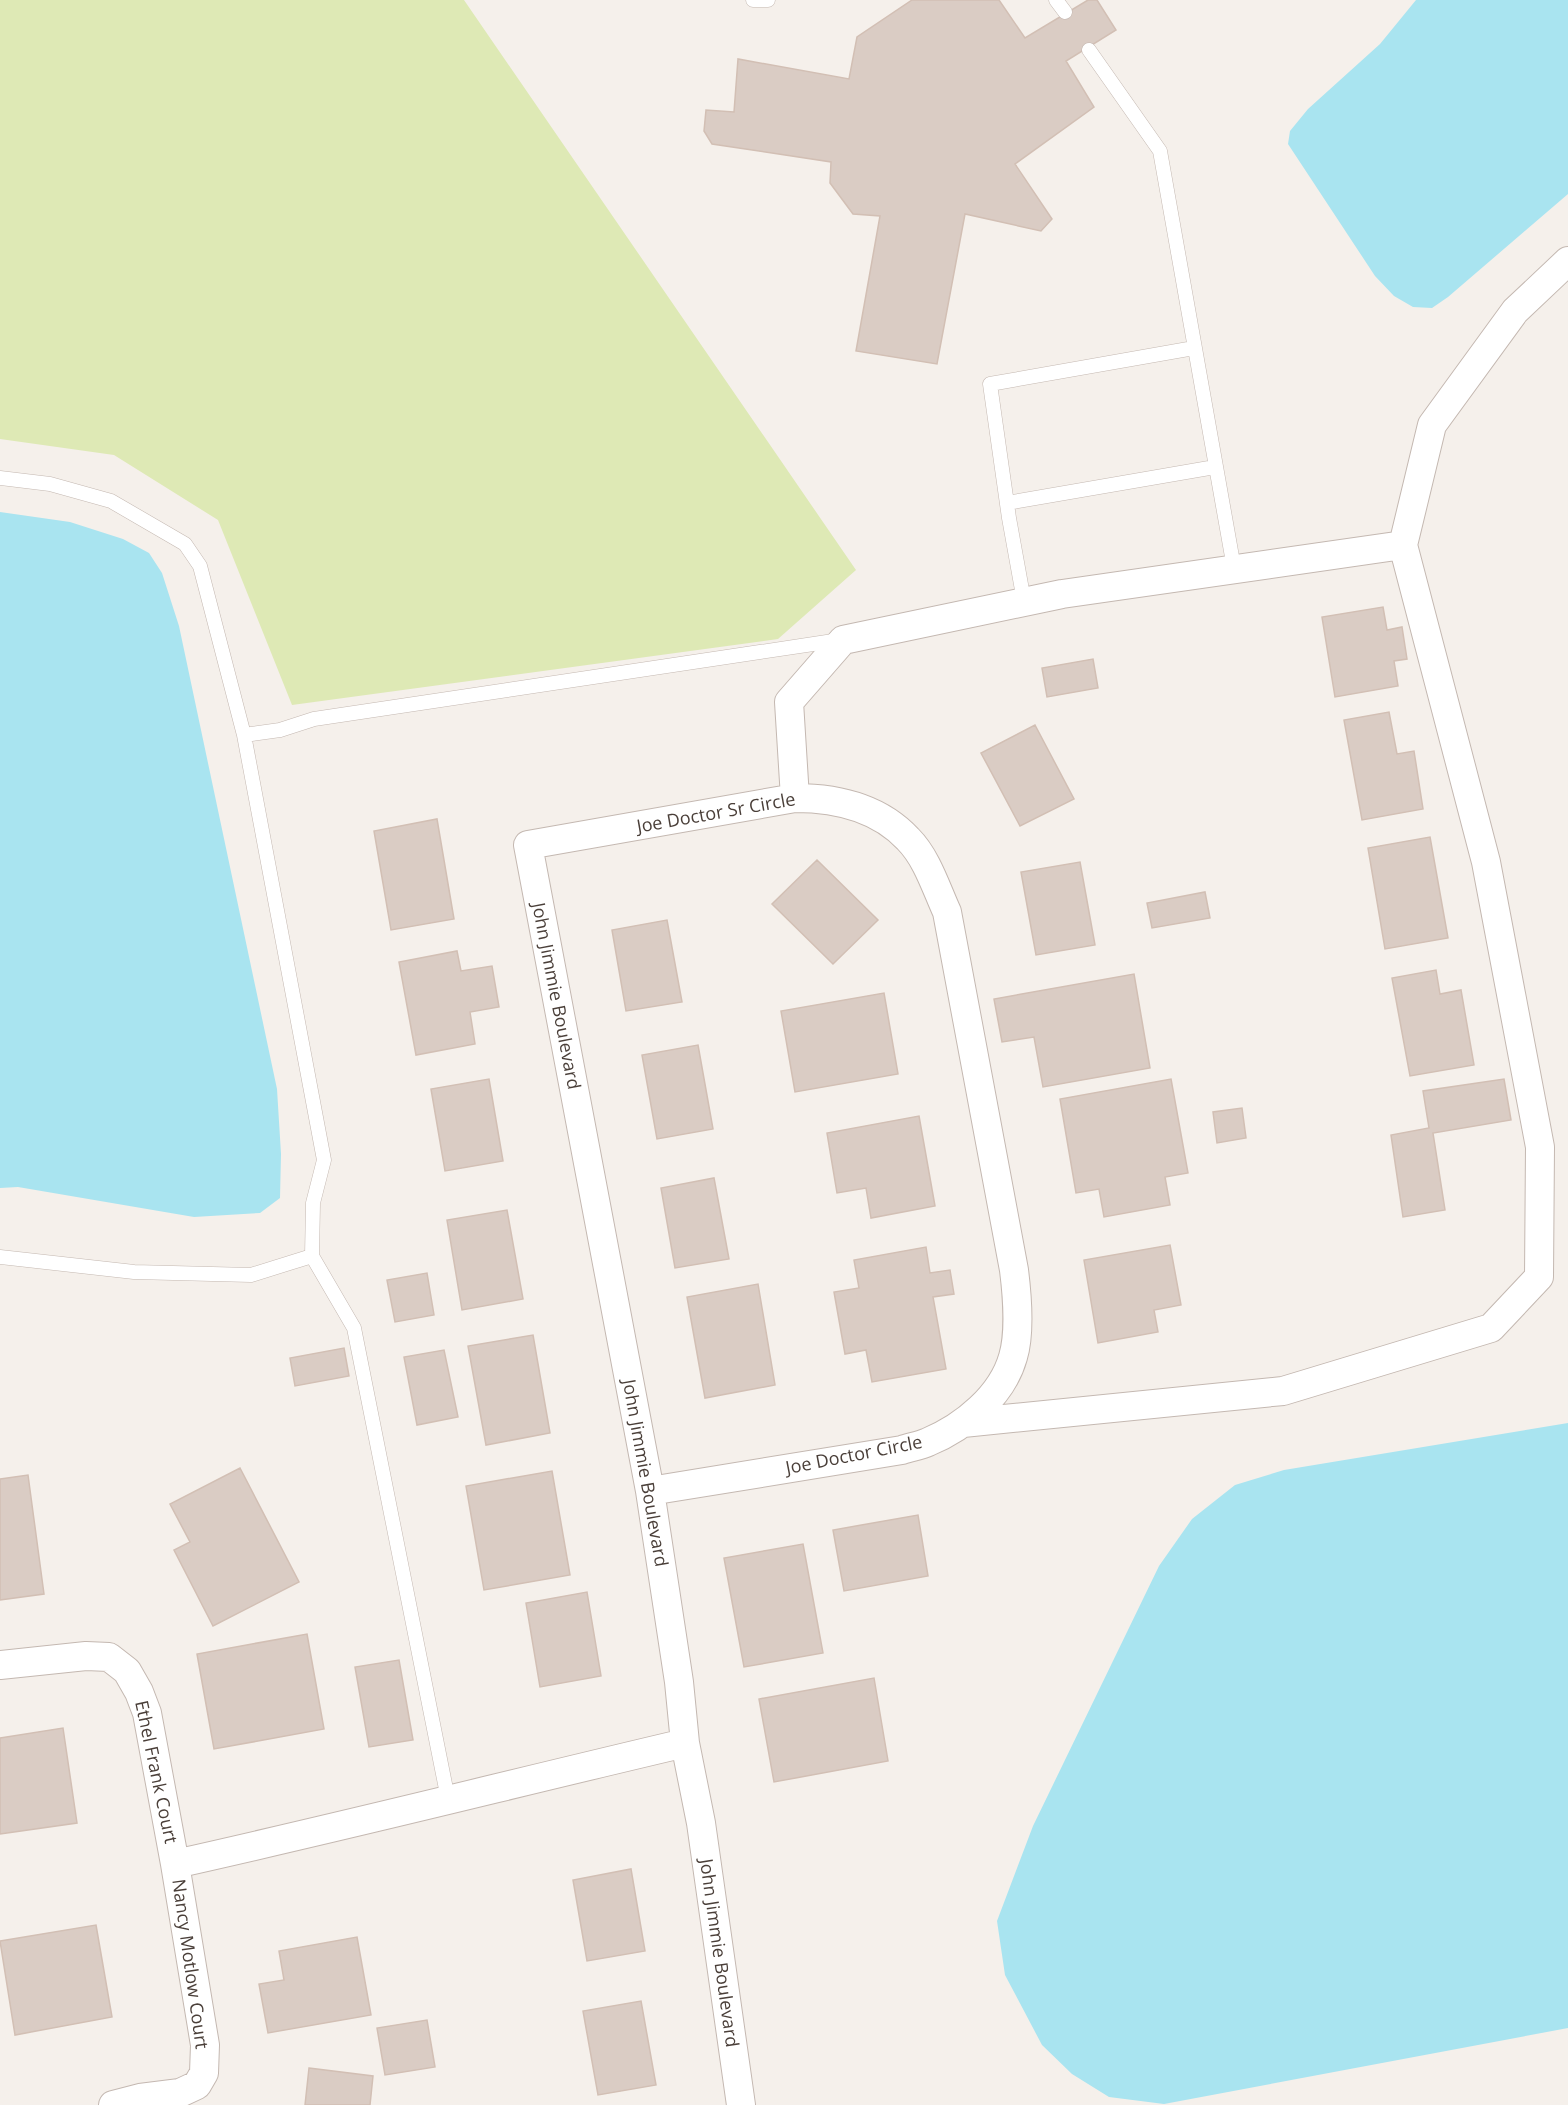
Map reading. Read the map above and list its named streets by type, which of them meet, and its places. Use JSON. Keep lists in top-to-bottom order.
{
  "streets": {
    "street": [
      "Joe Doctor Sr Circle",
      "John Jimmie Boulevard",
      "Joe Doctor Circle",
      "Ethel Frank Court",
      "Nancy Motlow Court"
    ]
  },
  "crossings": [
    ["Joe Doctor Sr Circle", "John Jimmie Boulevard"],
    ["Joe Doctor Sr Circle", "Joe Doctor Circle"],
    ["John Jimmie Boulevard", "Joe Doctor Circle"],
    ["Ethel Frank Court", "Nancy Motlow Court"]
  ]
}
